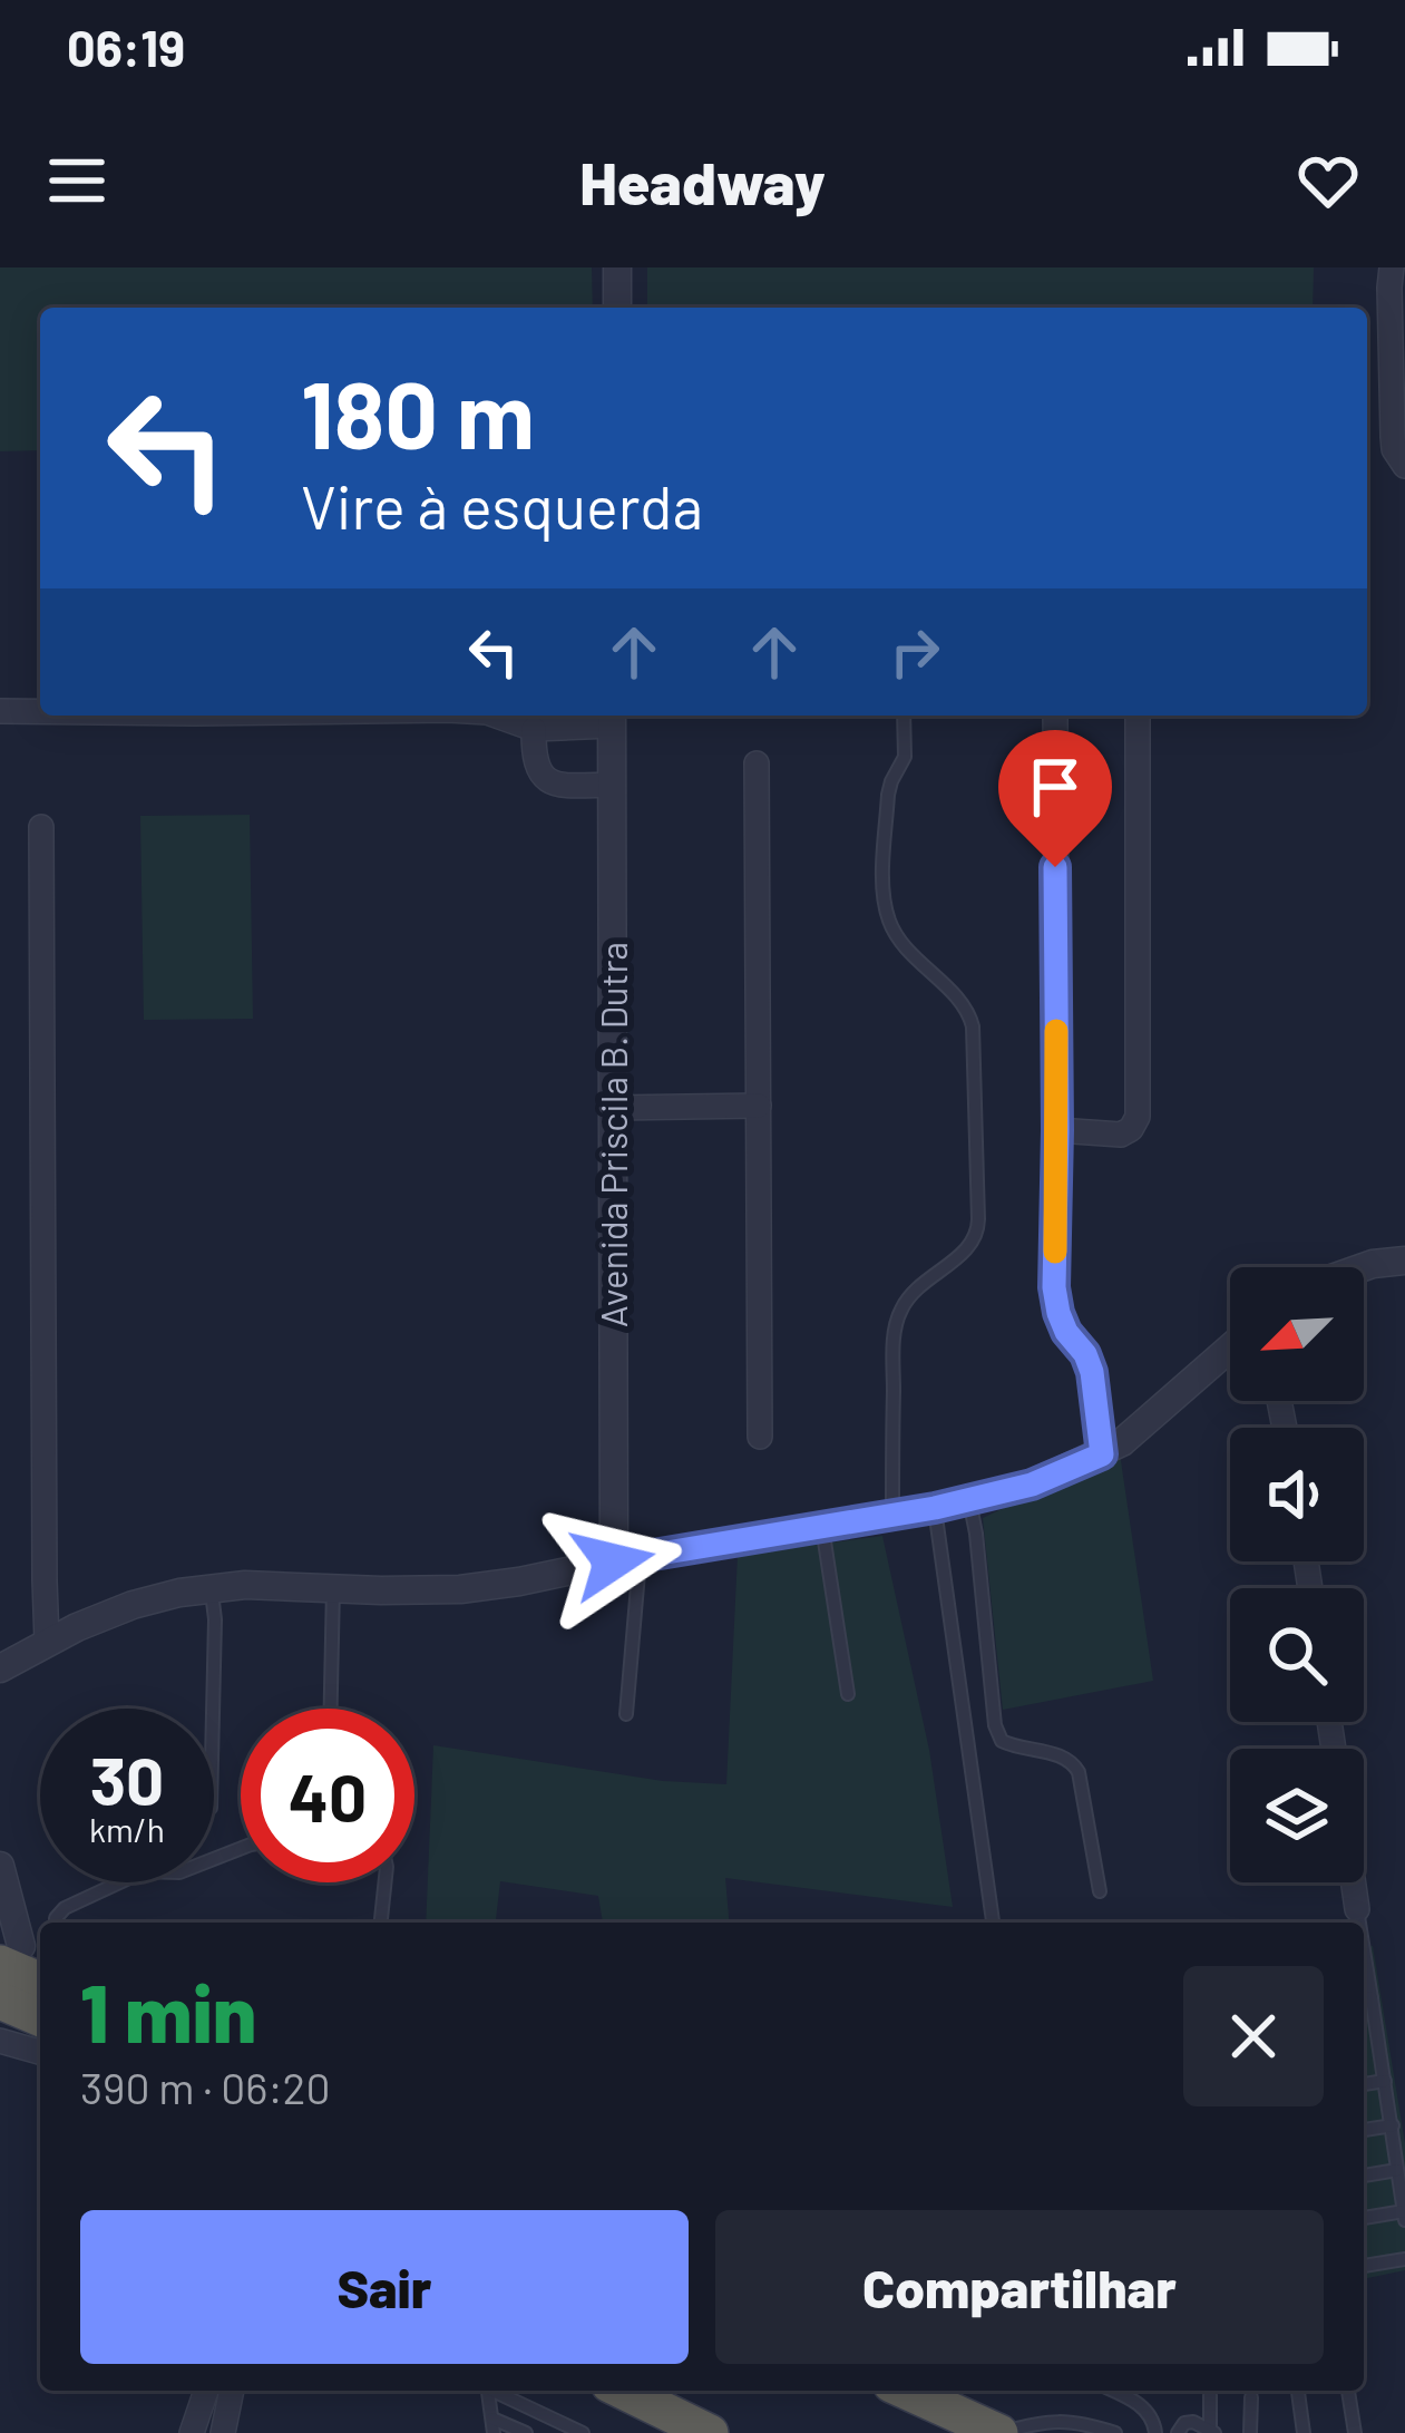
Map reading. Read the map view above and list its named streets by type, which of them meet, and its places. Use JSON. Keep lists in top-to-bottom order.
{
  "streets": {
    "street": ["Avenida Priscila B. Dutra"]
  },
  "north": "bottom left",
  "page": {
    "status": "06:19",
    "header": "Headway",
    "turn": ["180 m", "Vire à esquerda"],
    "speed": "30 km/h",
    "limit": "40",
    "heading": ["1 min", "390 m · 06:20"],
    "buttons": ["Sair", "Compartilhar"]
  }
}
